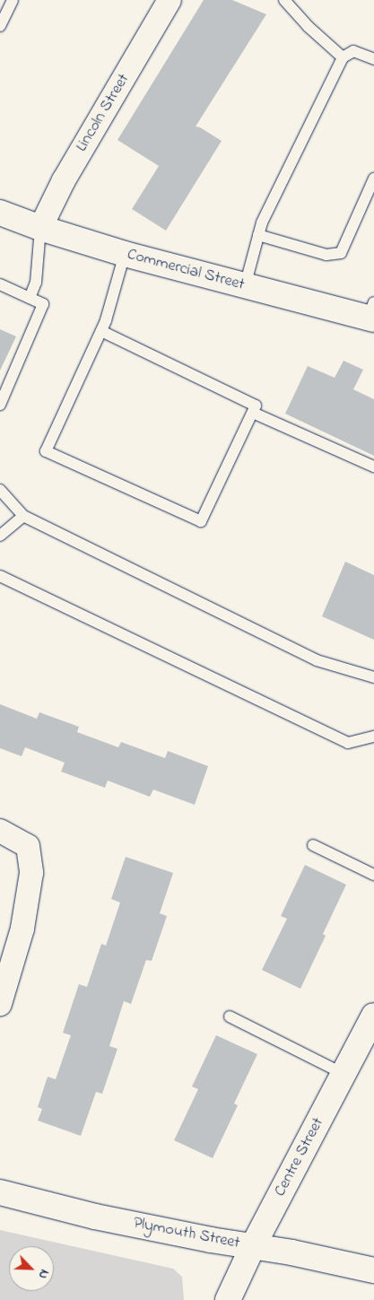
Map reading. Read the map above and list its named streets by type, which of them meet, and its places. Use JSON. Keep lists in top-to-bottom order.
{
  "streets": {
    "main road": ["Commercial Street", "Centre Street", "Plymouth Street"],
    "street": ["Lincoln Street"]
  },
  "crossings": [
    ["Lincoln Street", "Commercial Street"],
    ["Centre Street", "Plymouth Street"]
  ],
  "north": "bottom right"
}
